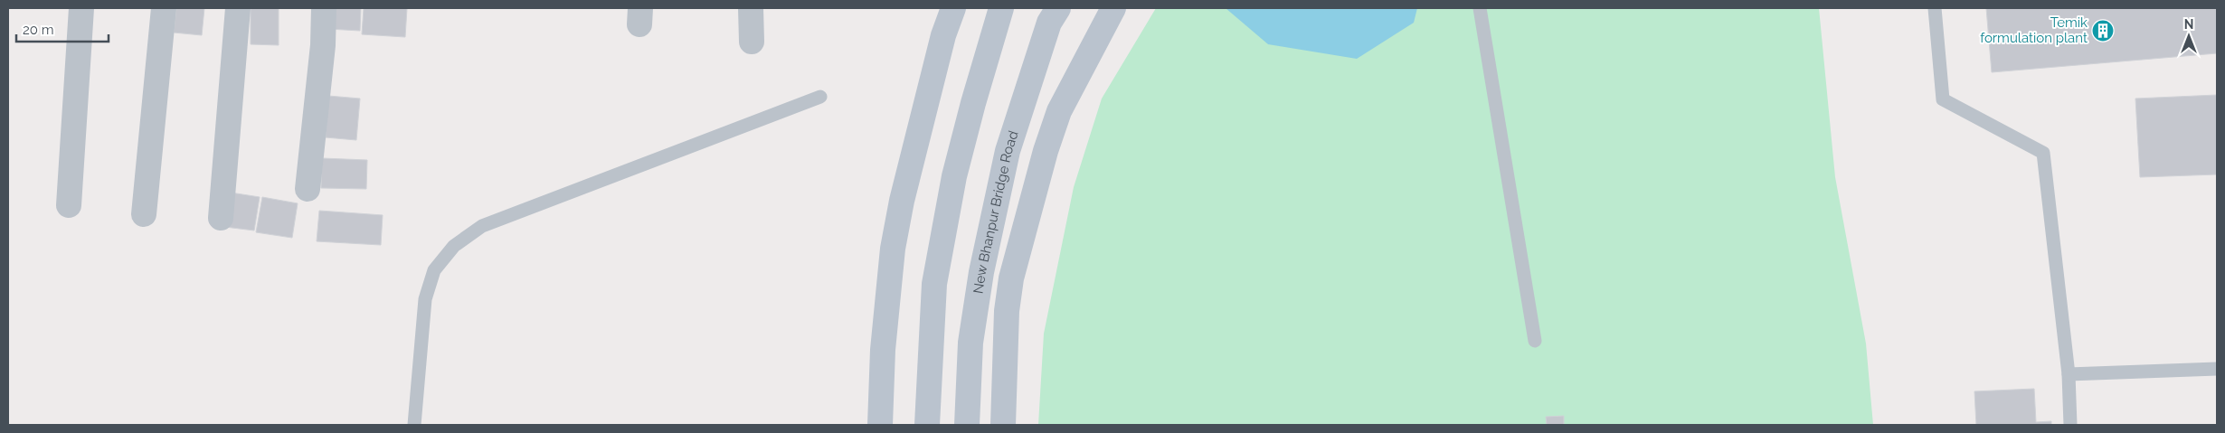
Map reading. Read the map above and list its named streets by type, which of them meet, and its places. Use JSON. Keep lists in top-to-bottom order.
{
  "streets": {
    "street": ["New Bhanpur Bridge Road"]
  },
  "places": {
    "building": ["Temik formulation plant"]
  },
  "scale_bar": "20 m",
  "north": "top"
}
